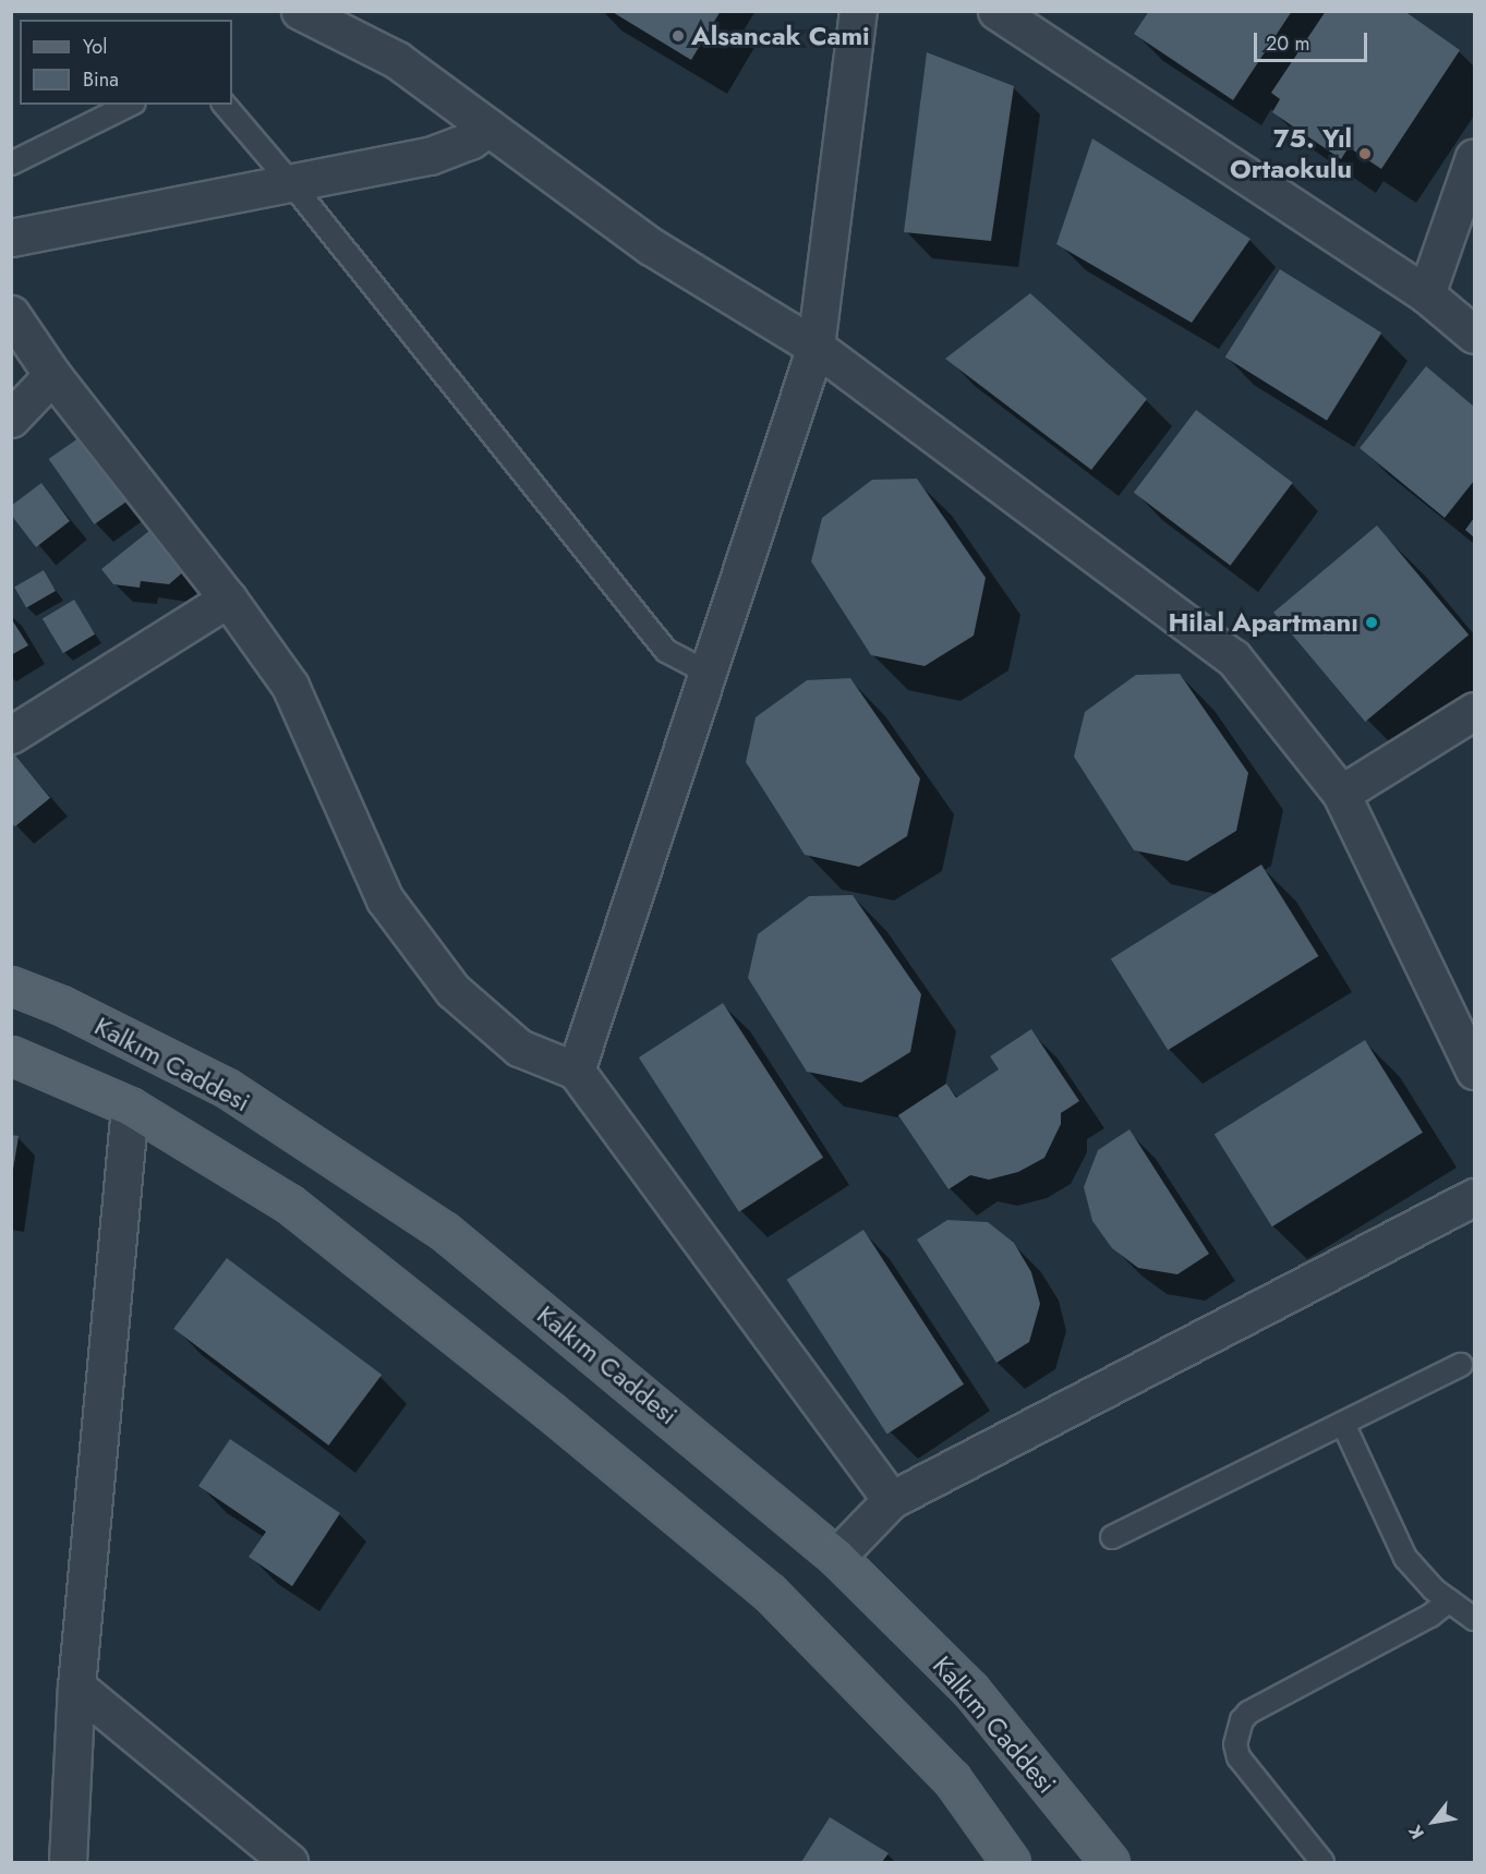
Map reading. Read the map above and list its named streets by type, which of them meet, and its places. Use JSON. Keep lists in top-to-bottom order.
{
  "streets": {
    "main road": ["Kalkım Caddesi"]
  },
  "places": ["Alsancak Cami", "75. Yıl Ortaokulu", "Hilal Apartmanı"],
  "legend": ["Yol", "Bina"],
  "scale_bar": "20 m",
  "north": "bottom left"
}
